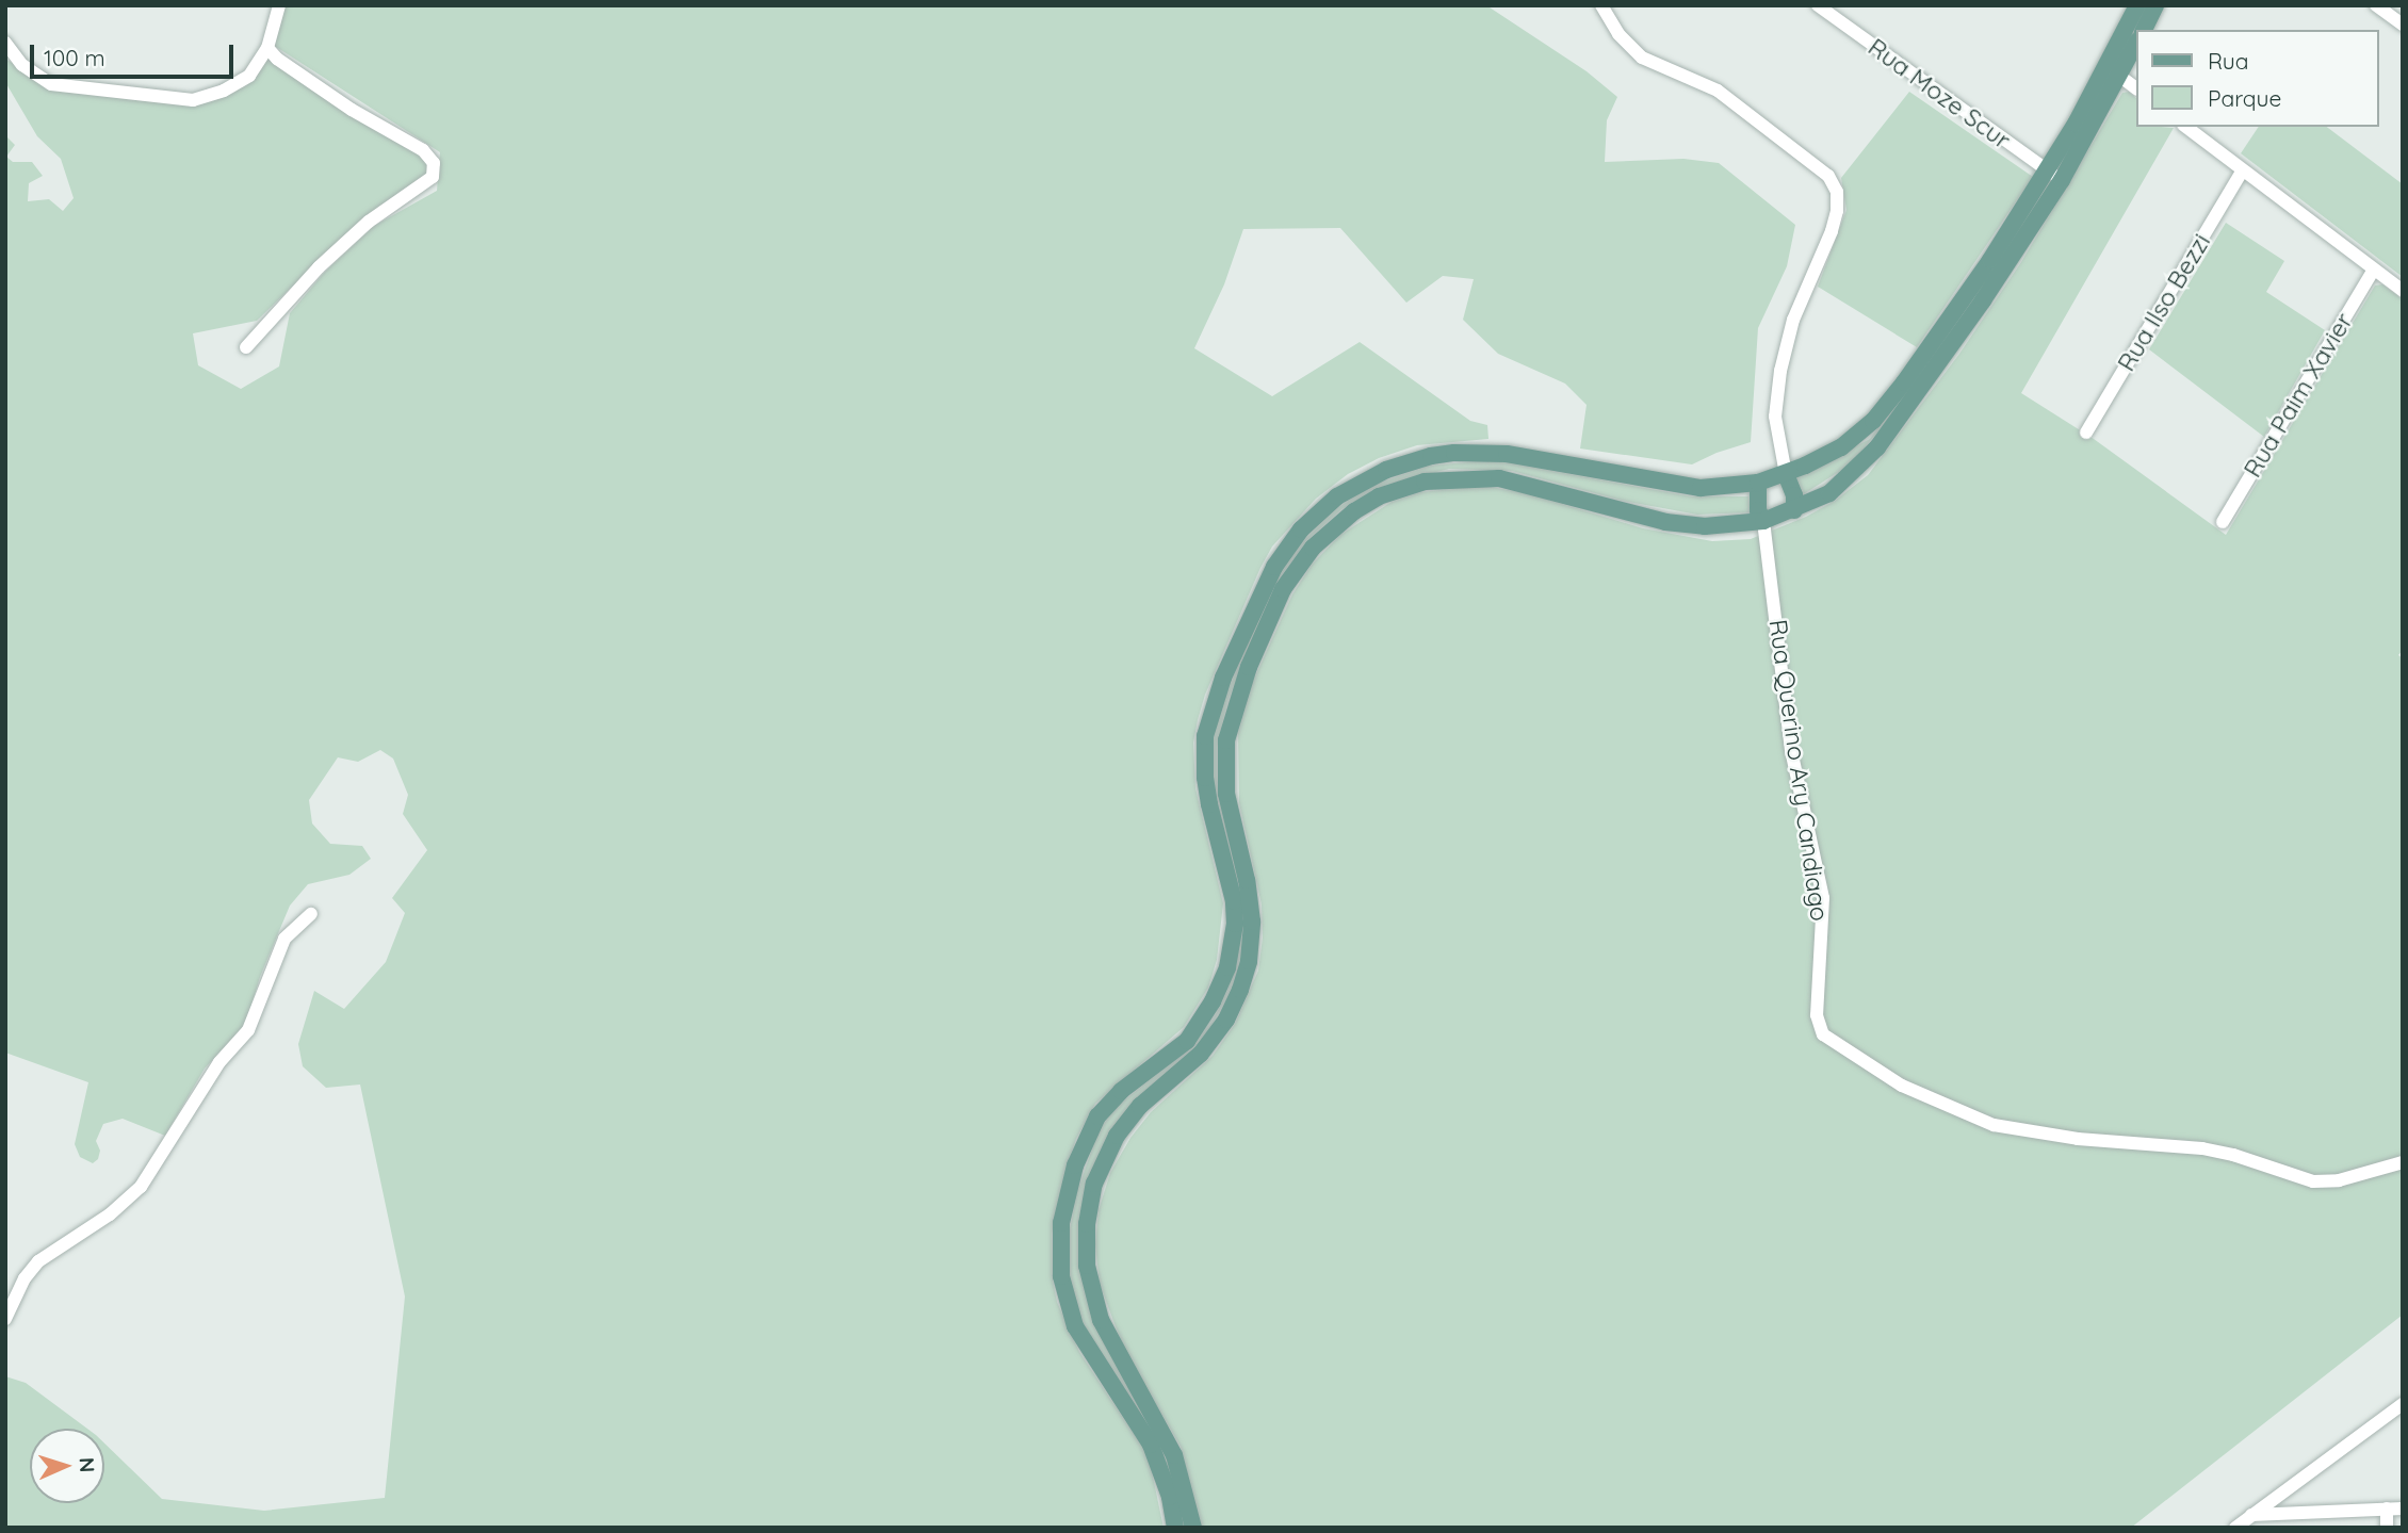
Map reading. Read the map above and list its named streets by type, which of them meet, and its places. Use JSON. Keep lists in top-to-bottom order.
{
  "streets": {
    "street": [
      "Rua Moze Scur",
      "Rua Ilso Bezzi",
      "Rua Paim Xavier",
      "Rua Querino Ary Candiago"
    ]
  },
  "legend": ["Rua", "Parque"],
  "scale_bar": "100 m",
  "north": "right"
}
